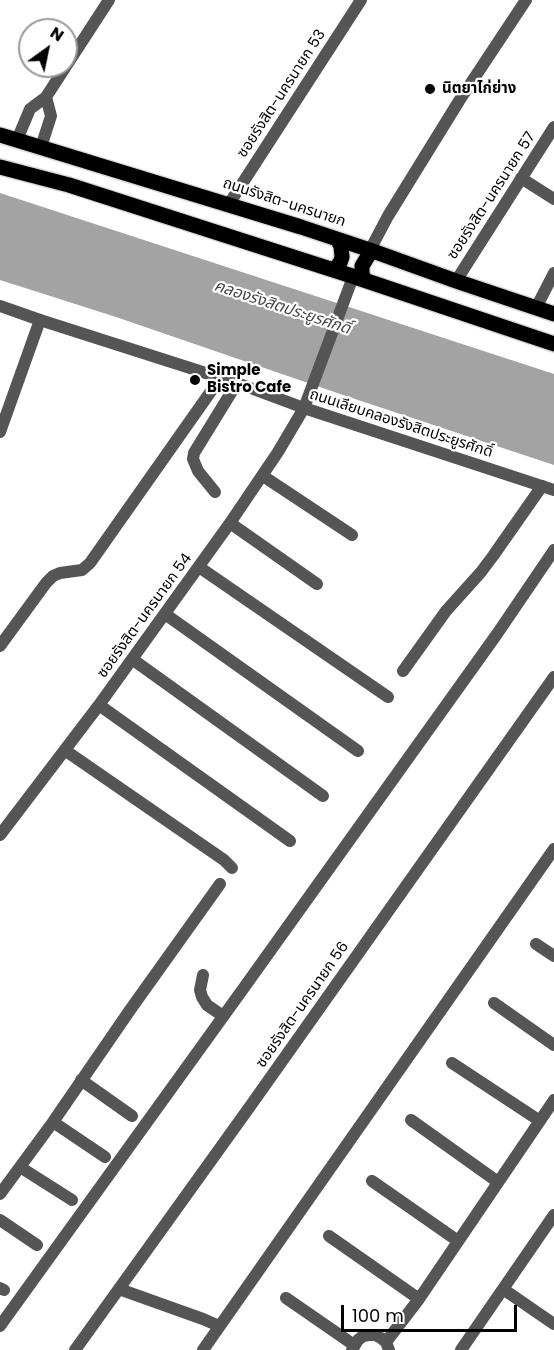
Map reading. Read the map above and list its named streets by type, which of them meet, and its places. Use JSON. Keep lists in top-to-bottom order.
{
  "streets": {
    "main road": ["ถนนรังสิต-นครนายก"],
    "street": [
      "ซอยรังสิต-นครนายก 53",
      "ซอยรังสิต-นครนายก 57",
      "ถนนเลียบคลองรังสิตประยูรศักดิ์",
      "ซอยรังสิต-นครนายก 54",
      "ซอยรังสิต-นครนายก 56"
    ]
  },
  "crossings": [
    ["ซอยรังสิต-นครนายก 53", "ถนนรังสิต-นครนายก"],
    ["ซอยรังสิต-นครนายก 57", "ถนนรังสิต-นครนายก"],
    ["ถนนเลียบคลองรังสิตประยูรศักดิ์", "ซอยรังสิต-นครนายก 54"]
  ],
  "water": ["คลองรังสิตประยูรศักดิ์"],
  "places": ["นิตยาไก่ย่าง", "Simple Bistro Cafe"],
  "scale_bar": "100 m",
  "north": "top right"
}
